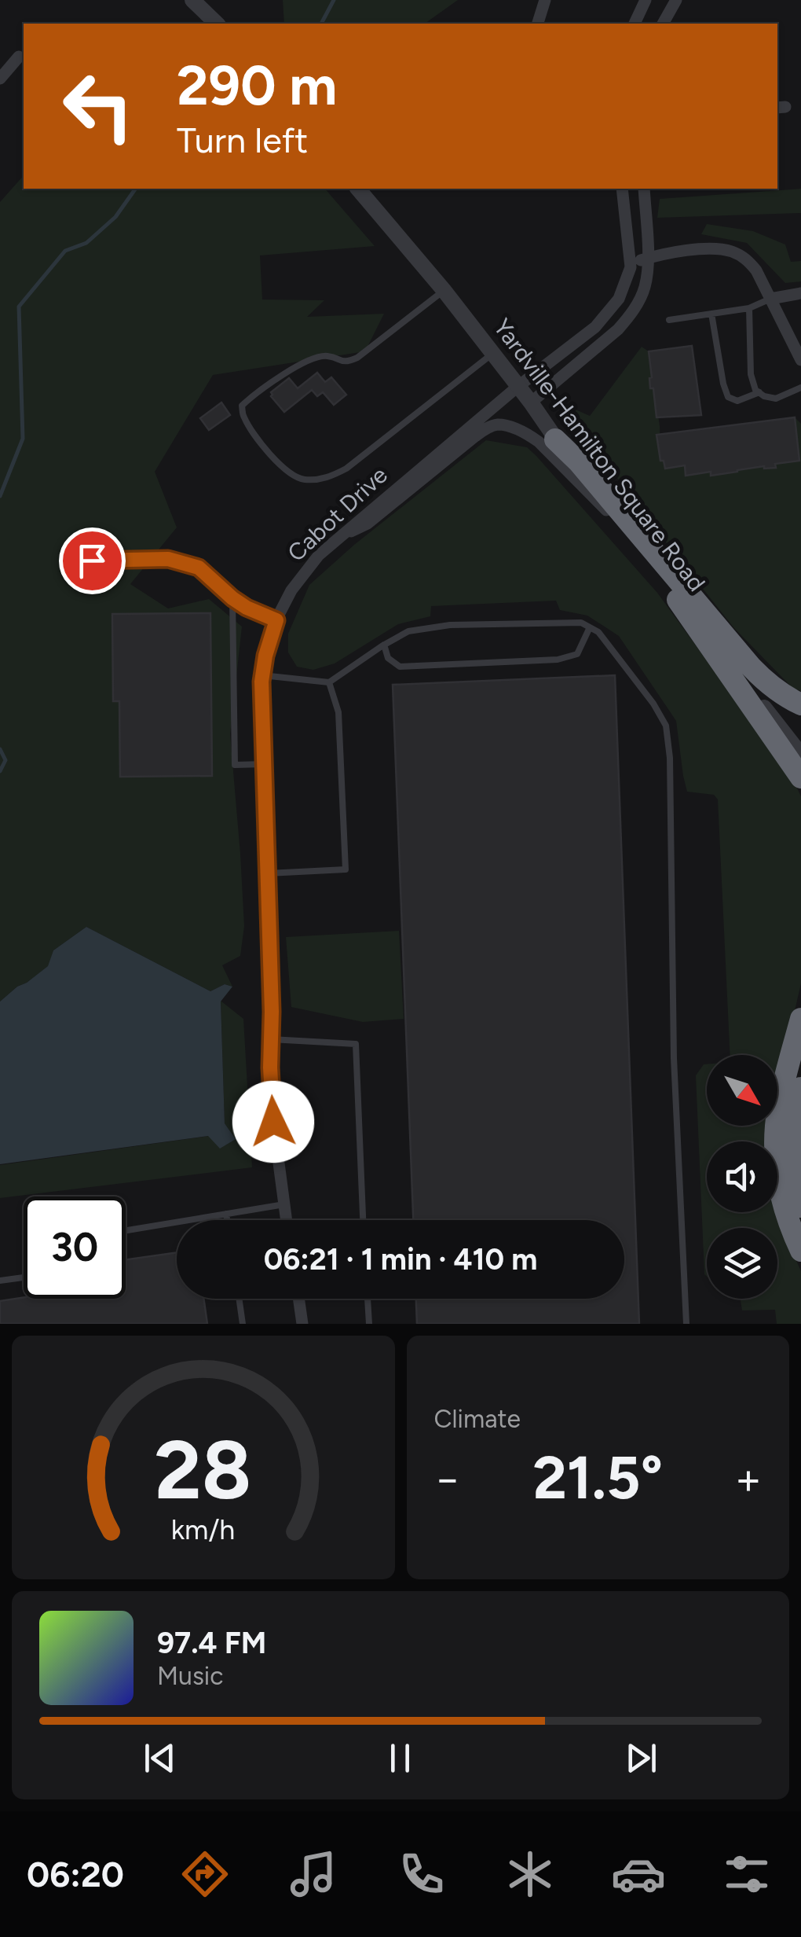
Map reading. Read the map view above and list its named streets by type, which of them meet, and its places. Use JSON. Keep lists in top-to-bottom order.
{
  "streets": {
    "street": ["Yardville-Hamilton Square Road", "Cabot Drive"]
  },
  "crossings": [
    ["Yardville-Hamilton Square Road", "Cabot Drive"]
  ],
  "north": "bottom right",
  "page": {
    "turn": ["290 m", "Turn left"],
    "limit": "30",
    "trip": "06:21 · 1 min · 410 m",
    "tile": "Climate",
    "heat": ["−", "21.5°", "+"],
    "song": ["97.4 FM", "Music"],
    "tabs": "06:20",
    "gauge": ["28", "km/h"]
  }
}
